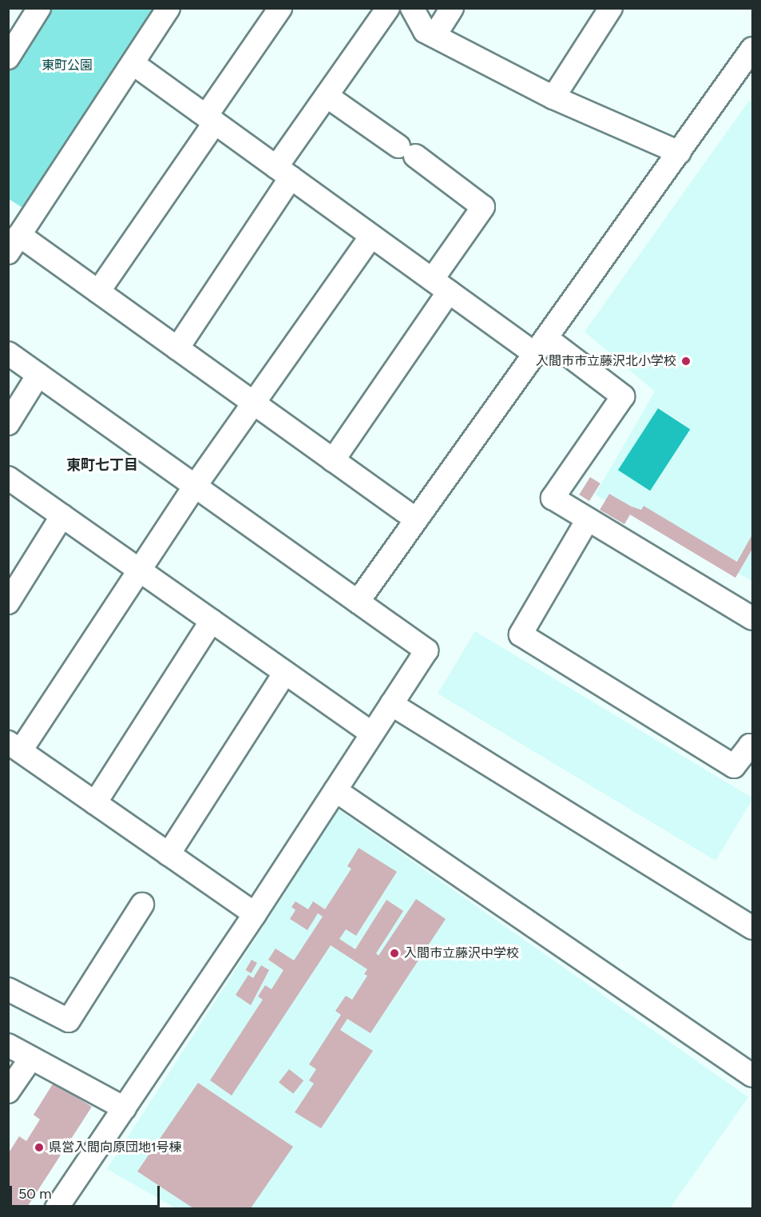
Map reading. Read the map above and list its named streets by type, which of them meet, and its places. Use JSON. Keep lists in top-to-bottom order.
{
  "districts": ["東町七丁目"],
  "parks": ["東町公園"],
  "places": ["入間市市立藤沢北小学校", "入間市立藤沢中学校", "県営入間向原団地1号棟"],
  "scale_bar": "50 m"
}
